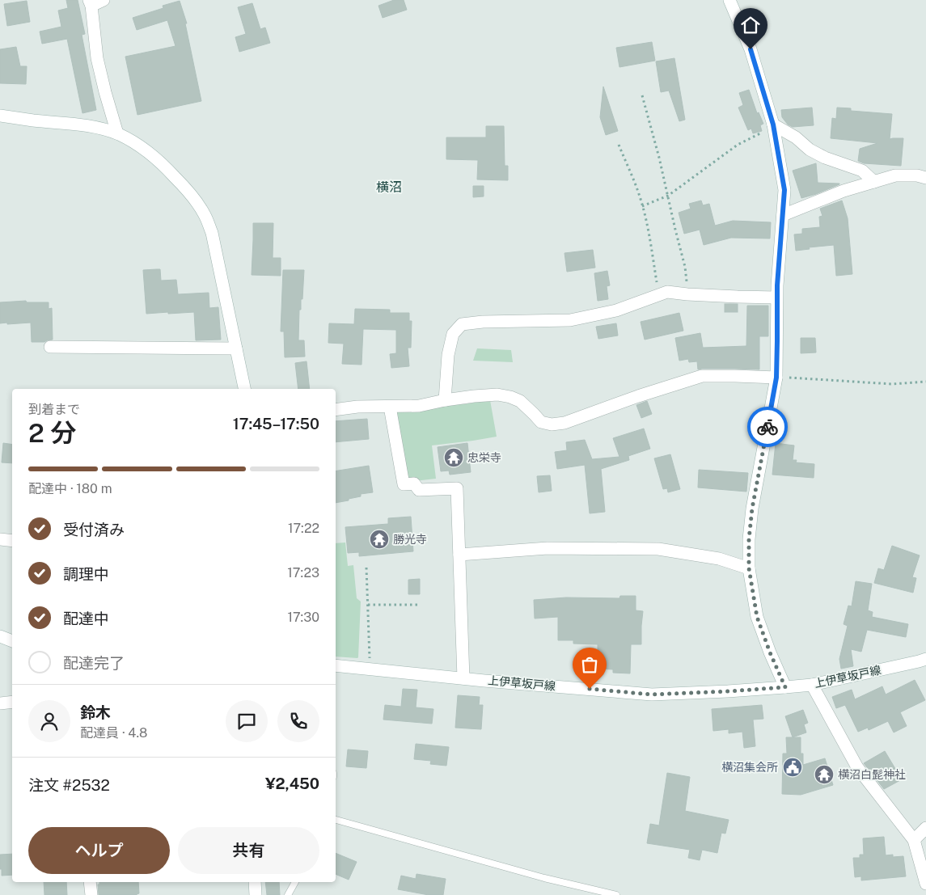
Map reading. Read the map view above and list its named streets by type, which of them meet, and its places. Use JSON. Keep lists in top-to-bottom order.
{
  "streets": {
    "street": ["上伊草坂戸線"]
  },
  "districts": ["横沼"],
  "places": {
    "temple": ["忠栄寺", "勝光寺", "横沼白髭神社"],
    "public building": ["横沼集会所"]
  },
  "page": {
    "heading": ["2 分", "到着まで", "17:45–17:50"],
    "panel": [
      "鈴木",
      "配達員 · 4.8",
      "注文 #2532",
      "¥2,450"
    ],
    "bar": "配達中 · 180 m",
    "list": [
      ["受付済み", "17:22"],
      ["調理中", "17:23"],
      ["配達中", "17:30"],
      "配達完了"
    ],
    "buttons": ["ヘルプ", "共有"]
  }
}
